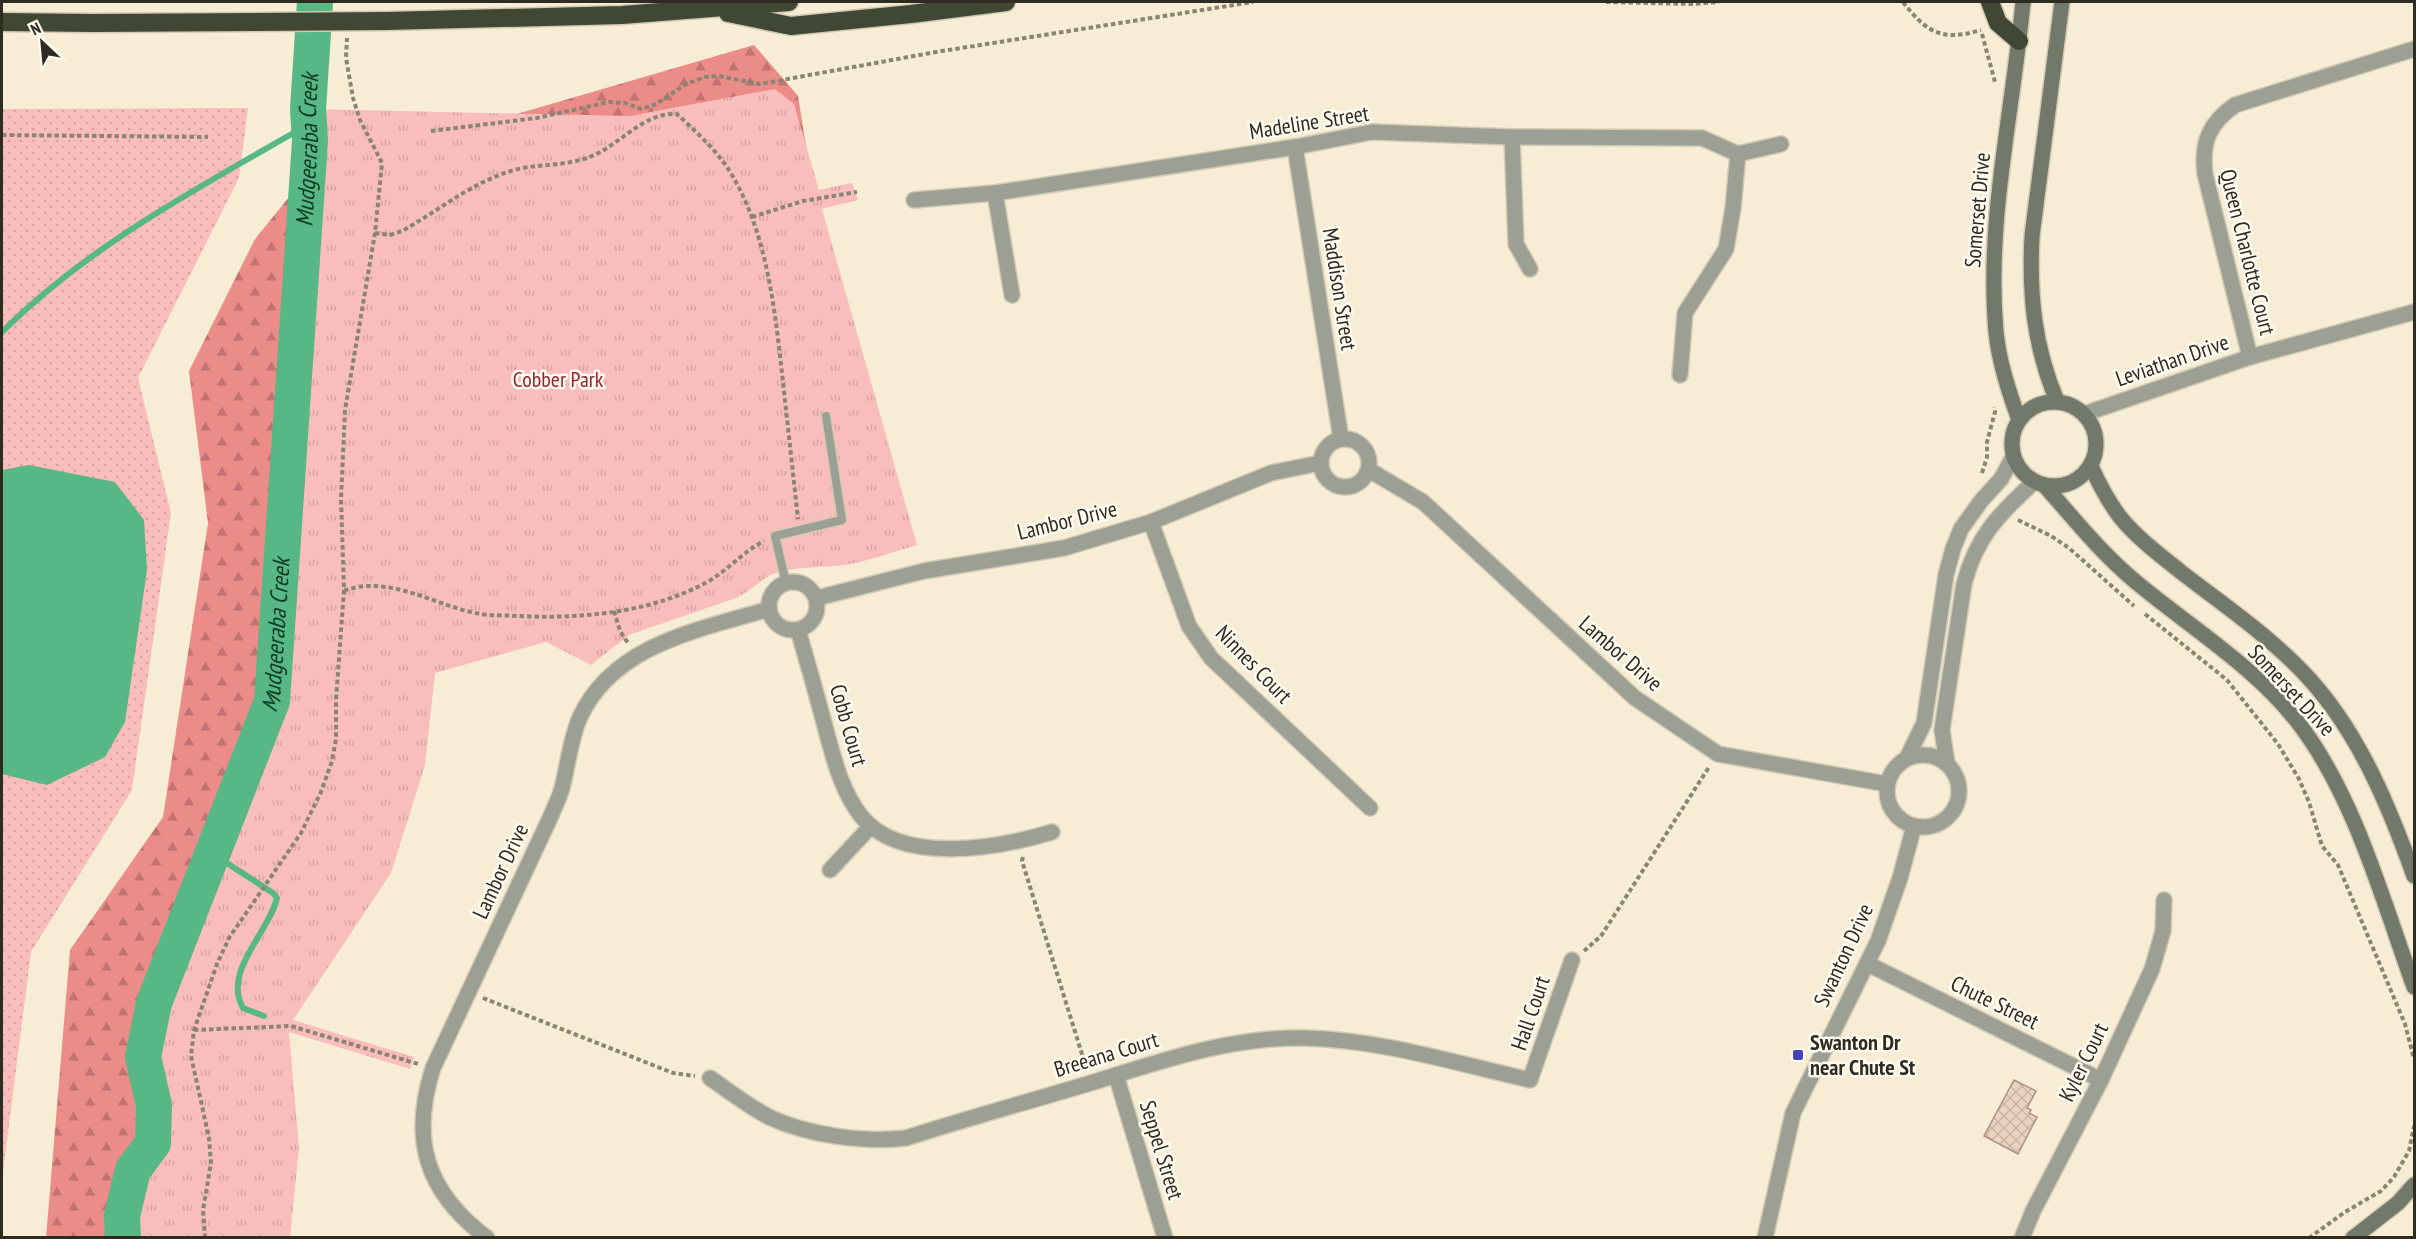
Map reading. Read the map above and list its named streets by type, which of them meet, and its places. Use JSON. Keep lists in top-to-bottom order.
{
  "streets": {
    "main road": ["Somerset Drive"],
    "street": [
      "Madeline Street",
      "Queen Charlotte Court",
      "Maddison Street",
      "Leviathan Drive",
      "Lambor Drive",
      "Ninnes Court",
      "Cobb Court",
      "Swanton Drive",
      "Chute Street",
      "Hall Court",
      "Breeana Court",
      "Kyler Court",
      "Seppel Street"
    ]
  },
  "crossings": [
    ["Madeline Street", "Maddison Street"],
    ["Somerset Drive", "Leviathan Drive"],
    ["Queen Charlotte Court", "Leviathan Drive"],
    ["Maddison Street", "Lambor Drive"],
    ["Lambor Drive", "Ninnes Court"],
    ["Lambor Drive", "Cobb Court"],
    ["Lambor Drive", "Swanton Drive"],
    ["Swanton Drive", "Chute Street"],
    ["Chute Street", "Kyler Court"],
    ["Hall Court", "Breeana Court"],
    ["Breeana Court", "Seppel Street"]
  ],
  "water": ["Mudgeeraba Creek"],
  "parks": ["Cobber Park"],
  "places": {
    "transit": ["Swanton Dr near Chute St"]
  },
  "north": "top left"
}
